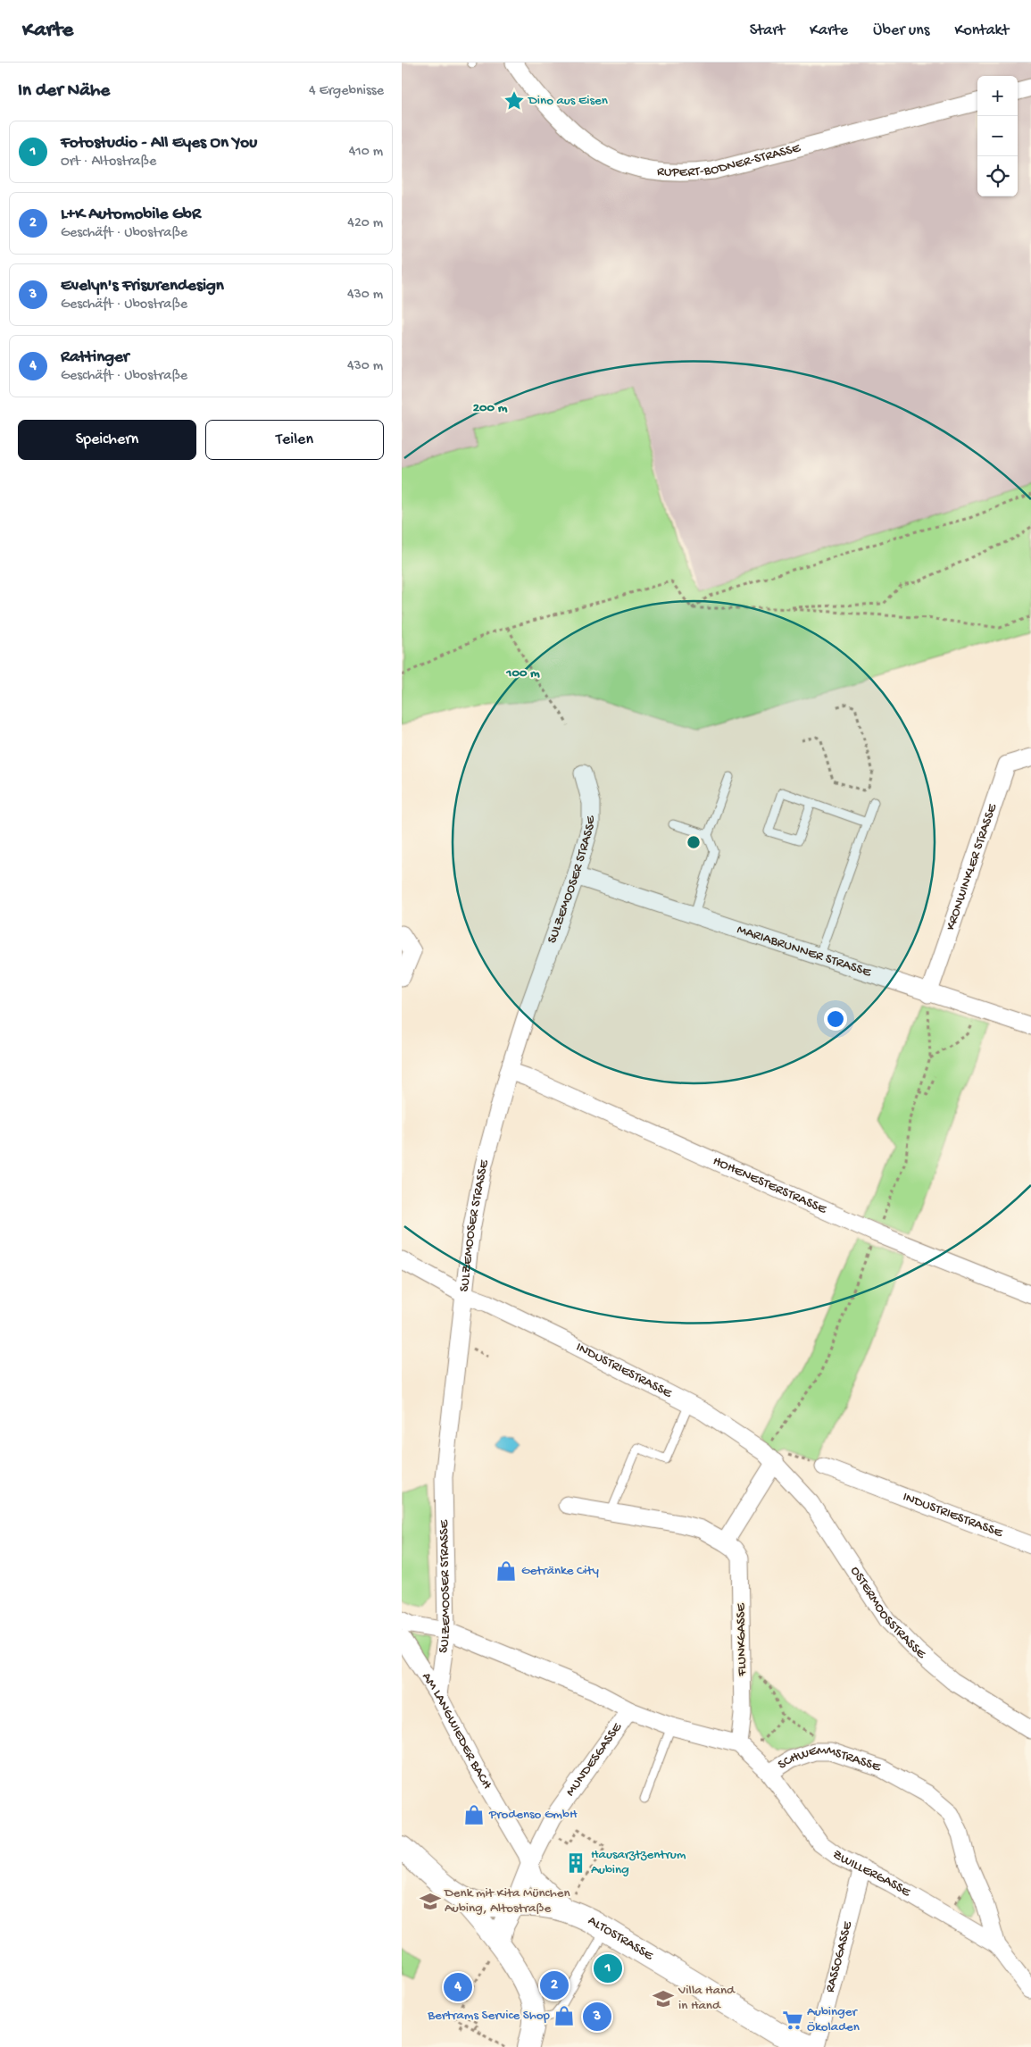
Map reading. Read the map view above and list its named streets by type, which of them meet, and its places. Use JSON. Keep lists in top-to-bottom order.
{
  "streets": {
    "main road": ["ALTOSTRASSE"],
    "street": [
      "RUPERT-BODNER-STRASSE",
      "KRONWINKLER STRASSE",
      "SULZEMOOSER STRASSE",
      "MARIABRUNNER STRASSE",
      "HOHENESTERSTRASSE",
      "INDUSTRIESTRASSE",
      "OSTERMOOSSTRASSE",
      "FLUNKGASSE",
      "AM LANGWIEDER BACH",
      "MUNDESGASSE",
      "SCHWEMMSTRASSE",
      "ZWILLERGASSE",
      "RASSOGASSE"
    ]
  },
  "crossings": [
    ["KRONWINKLER STRASSE", "MARIABRUNNER STRASSE"],
    ["SULZEMOOSER STRASSE", "MARIABRUNNER STRASSE"],
    ["SULZEMOOSER STRASSE", "HOHENESTERSTRASSE"],
    ["SULZEMOOSER STRASSE", "INDUSTRIESTRASSE"],
    ["SULZEMOOSER STRASSE", "AM LANGWIEDER BACH"],
    ["SULZEMOOSER STRASSE", "SCHWEMMSTRASSE"],
    ["INDUSTRIESTRASSE", "OSTERMOOSSTRASSE"],
    ["FLUNKGASSE", "SCHWEMMSTRASSE"],
    ["AM LANGWIEDER BACH", "MUNDESGASSE"],
    ["AM LANGWIEDER BACH", "ALTOSTRASSE"],
    ["MUNDESGASSE", "SCHWEMMSTRASSE"],
    ["MUNDESGASSE", "ALTOSTRASSE"],
    ["SCHWEMMSTRASSE", "ZWILLERGASSE"],
    ["ZWILLERGASSE", "RASSOGASSE"]
  ],
  "places": {
    "place": ["Dino aus Eisen"],
    "shop": ["Getränke City", "Prodenso GmbH", "Bertrams Service Shop"],
    "building": ["Hausarztzentrum Aubing"],
    "school or university": ["Denk mit Kita München Aubing, Altostraße", "Villa Hand in Hand"],
    "supermarket": ["Aubinger Ökoladen"]
  },
  "page": {
    "header": "Karte",
    "nav": [
      "Start",
      "Karte",
      "Über uns",
      "Kontakt"
    ],
    "heading": ["In der Nähe", "4 Ergebnisse"],
    "map_buttons": ["+", "−"],
    "list": [
      {
        "mark": "1",
        "name": "Fotostudio - All Eyes On You",
        "note": "Ort · Altostraße",
        "value": "410 m"
      },
      {
        "mark": "2",
        "name": "L+K Automobile GbR",
        "note": "Geschäft · Ubostraße",
        "value": "420 m"
      },
      {
        "mark": "3",
        "name": "Evelyn's Frisurendesign",
        "note": "Geschäft · Ubostraße",
        "value": "430 m"
      },
      {
        "mark": "4",
        "name": "Rattinger",
        "note": "Geschäft · Ubostraße",
        "value": "430 m"
      }
    ],
    "buttons": ["Speichern", "Teilen"],
    "pins": [
      "1",
      "2",
      "4",
      "3"
    ]
  },
  "rings": ["200 m", "100 m"]
}
